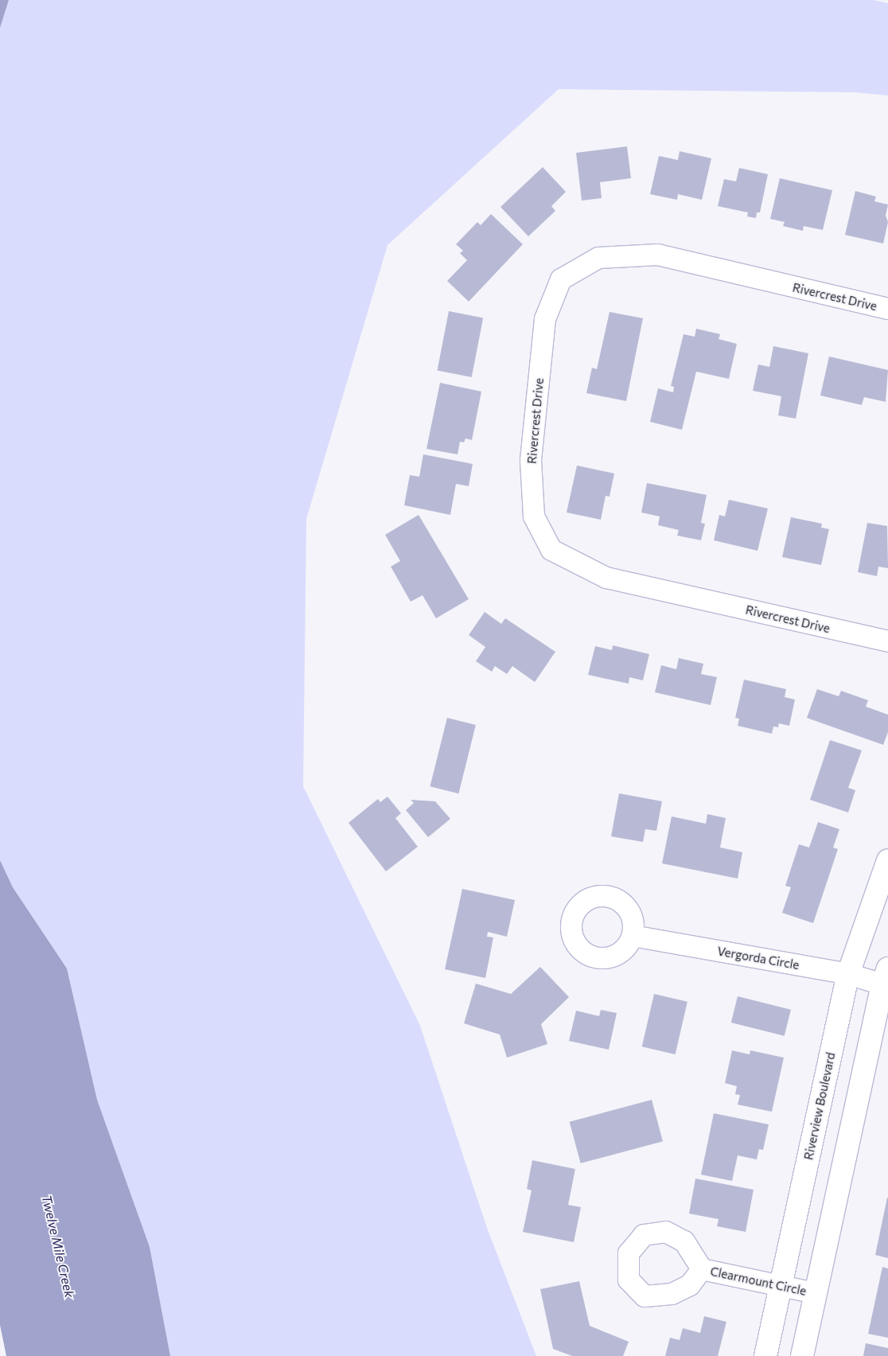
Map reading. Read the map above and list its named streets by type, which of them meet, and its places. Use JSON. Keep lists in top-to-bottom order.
{
  "streets": {
    "street": [
      "Rivercrest Drive",
      "Vergorda Circle",
      "Riverview Boulevard",
      "Clearmount Circle"
    ]
  },
  "crossings": [
    ["Vergorda Circle", "Riverview Boulevard"],
    ["Riverview Boulevard", "Clearmount Circle"]
  ],
  "water": ["Twelve Mile Creek"]
}
